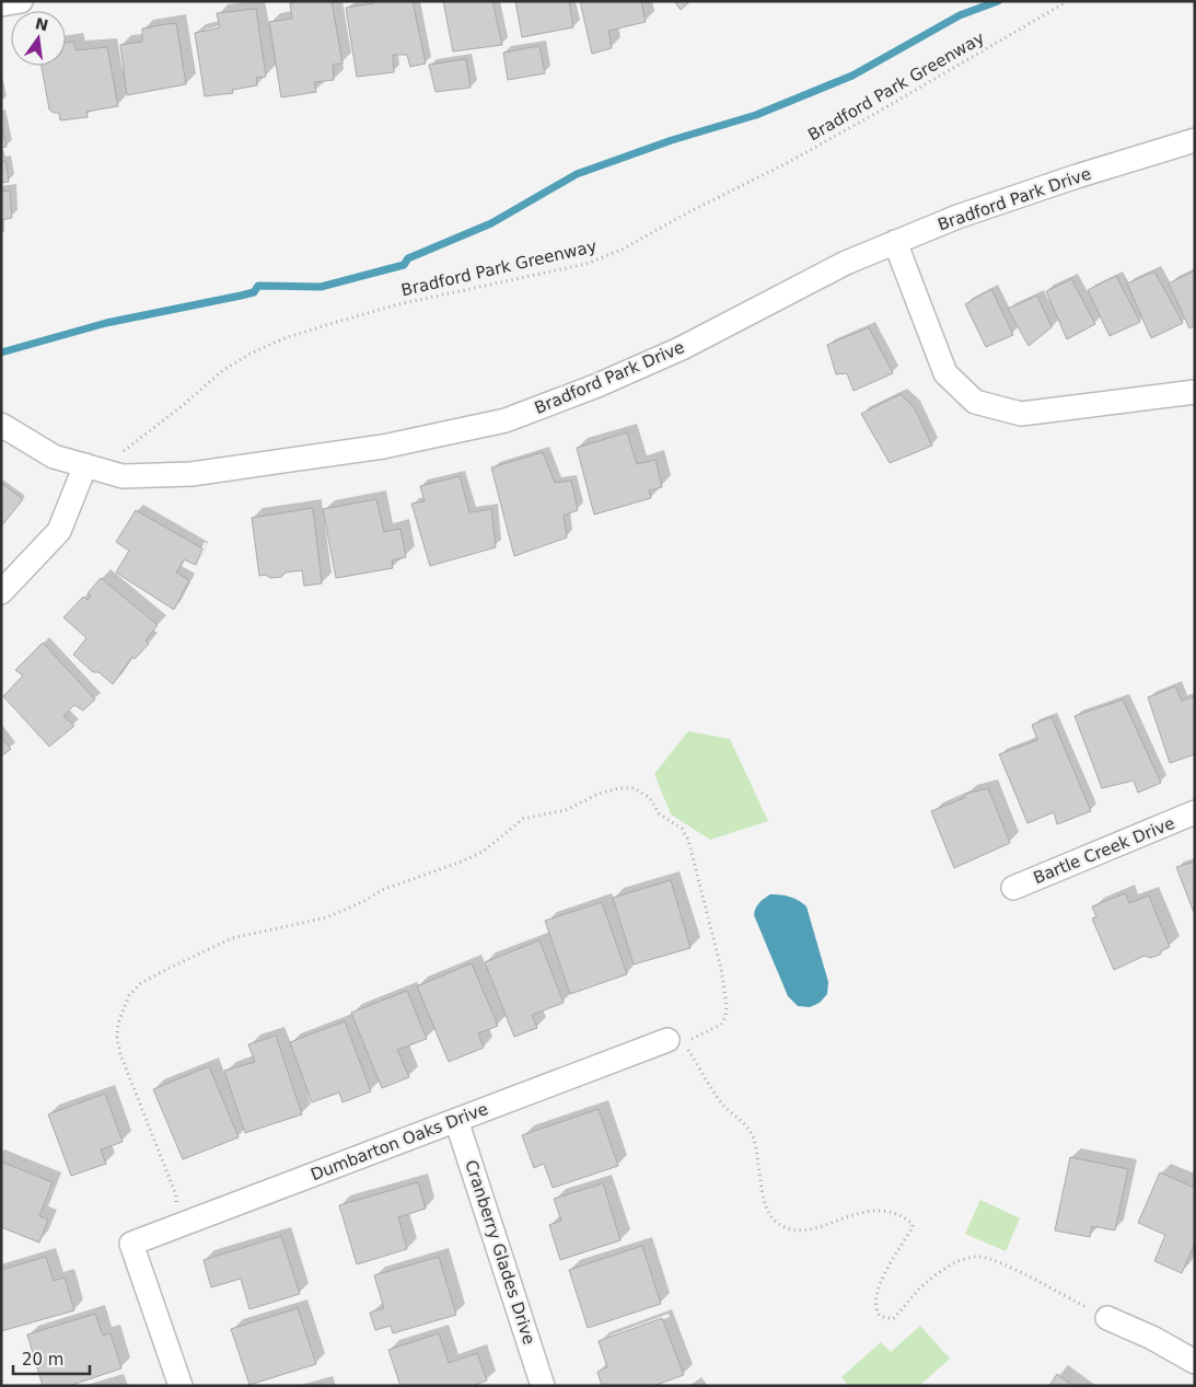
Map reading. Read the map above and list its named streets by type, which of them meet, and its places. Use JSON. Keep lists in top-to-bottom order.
{
  "streets": {
    "street": [
      "Bradford Park Drive",
      "Bartle Creek Drive",
      "Dumbarton Oaks Drive",
      "Cranberry Glades Drive"
    ],
    "path": ["Bradford Park Greenway"]
  },
  "crossings": [
    ["Bradford Park Greenway", "Bradford Park Drive"],
    ["Dumbarton Oaks Drive", "Cranberry Glades Drive"]
  ],
  "scale_bar": "20 m",
  "north": "top"
}
